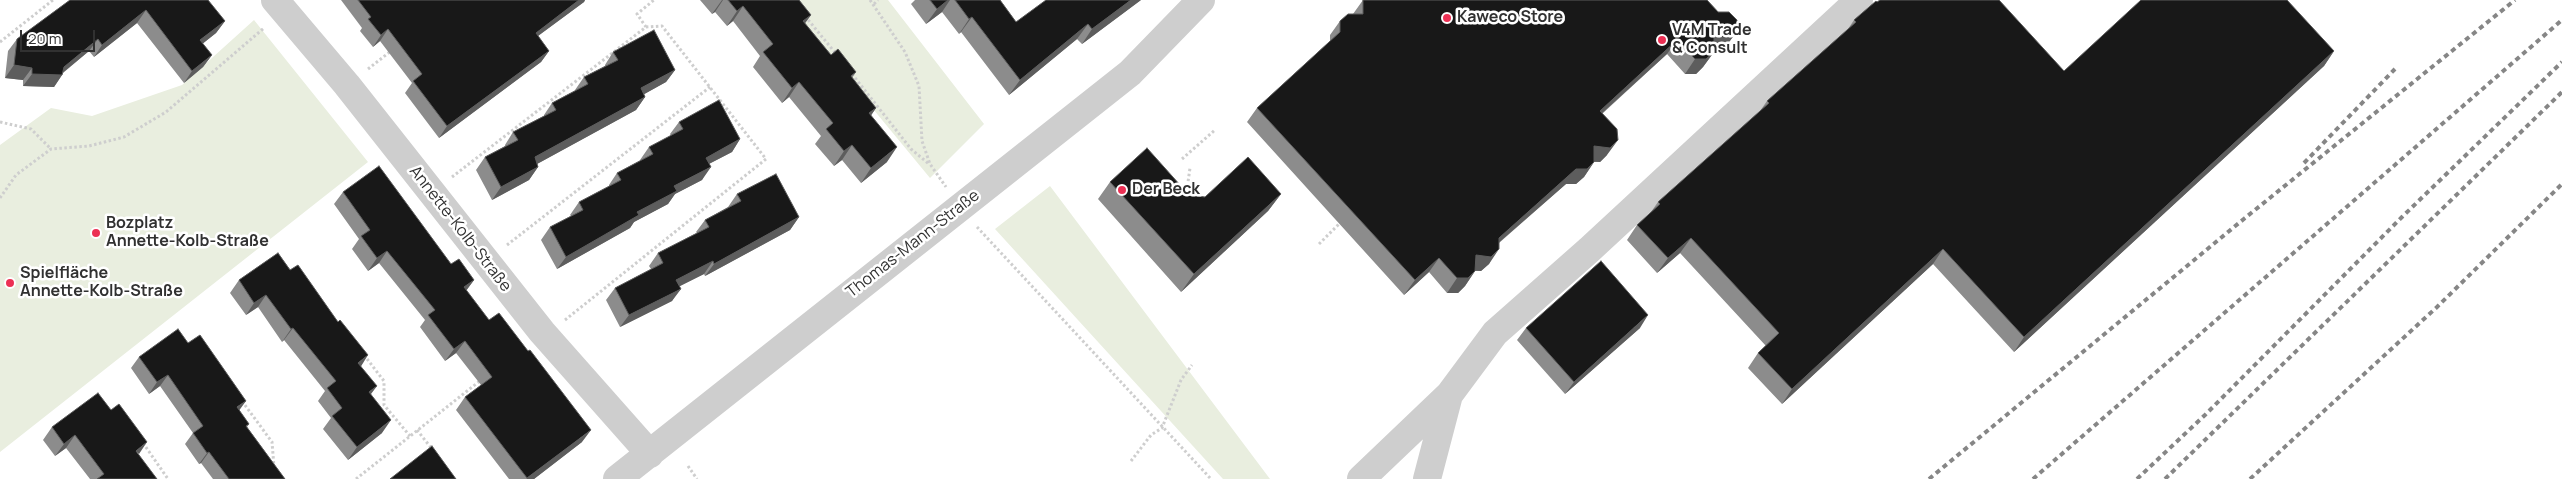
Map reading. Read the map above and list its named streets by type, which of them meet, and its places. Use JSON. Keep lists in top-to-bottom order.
{
  "streets": {
    "street": ["Annette-Kolb-Straße", "Thomas-Mann-Straße"]
  },
  "crossings": [
    ["Annette-Kolb-Straße", "Thomas-Mann-Straße"]
  ],
  "places": [
    "Kaweco Store",
    "V4M Trade & Consult",
    "Der Beck",
    "Bozplatz Annette-Kolb-Straße",
    "Spielfläche Annette-Kolb-Straße"
  ],
  "scale_bar": "20 m"
}
